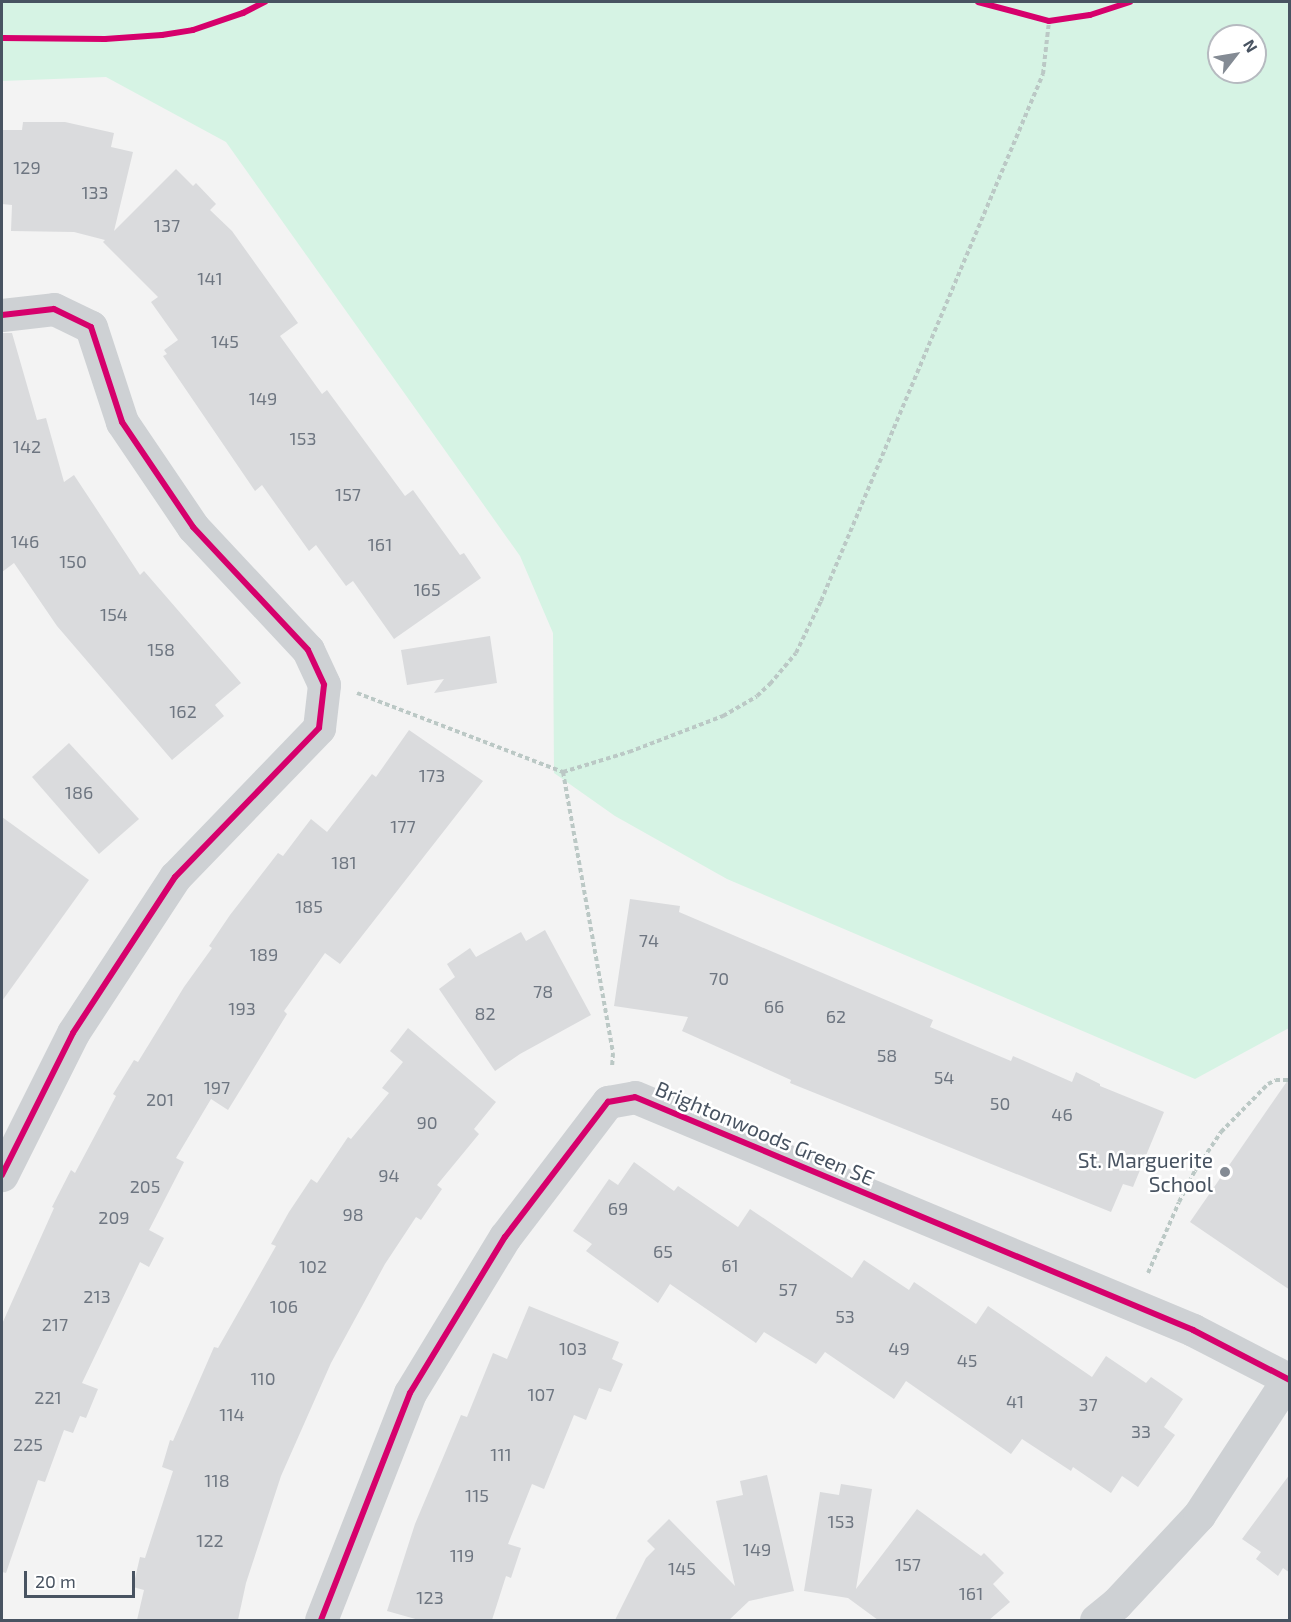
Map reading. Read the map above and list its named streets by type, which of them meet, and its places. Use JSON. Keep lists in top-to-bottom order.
{
  "streets": {
    "street": ["Brightonwoods Green SE"]
  },
  "places": ["St. Marguerite School"],
  "house_numbers": [
    "129",
    "133",
    "137",
    "141",
    "145",
    "149",
    "153",
    "142",
    "157",
    "146",
    "161",
    "150",
    "165",
    "154",
    "158",
    "162",
    "173",
    "186",
    "177",
    "181",
    "185",
    "74",
    "189",
    "70",
    "78",
    "66",
    "193",
    "82",
    "62",
    "58",
    "54",
    "197",
    "201",
    "50",
    "46",
    "90",
    "94",
    "205",
    "69",
    "98",
    "209",
    "65",
    "61",
    "102",
    "57",
    "213",
    "106",
    "53",
    "217",
    "103",
    "49",
    "45",
    "110",
    "107",
    "221",
    "41",
    "37",
    "114",
    "33",
    "225",
    "111",
    "118",
    "115",
    "153",
    "122",
    "149",
    "119",
    "157",
    "145",
    "161",
    "123"
  ],
  "scale_bar": "20 m",
  "north": "top right"
}
